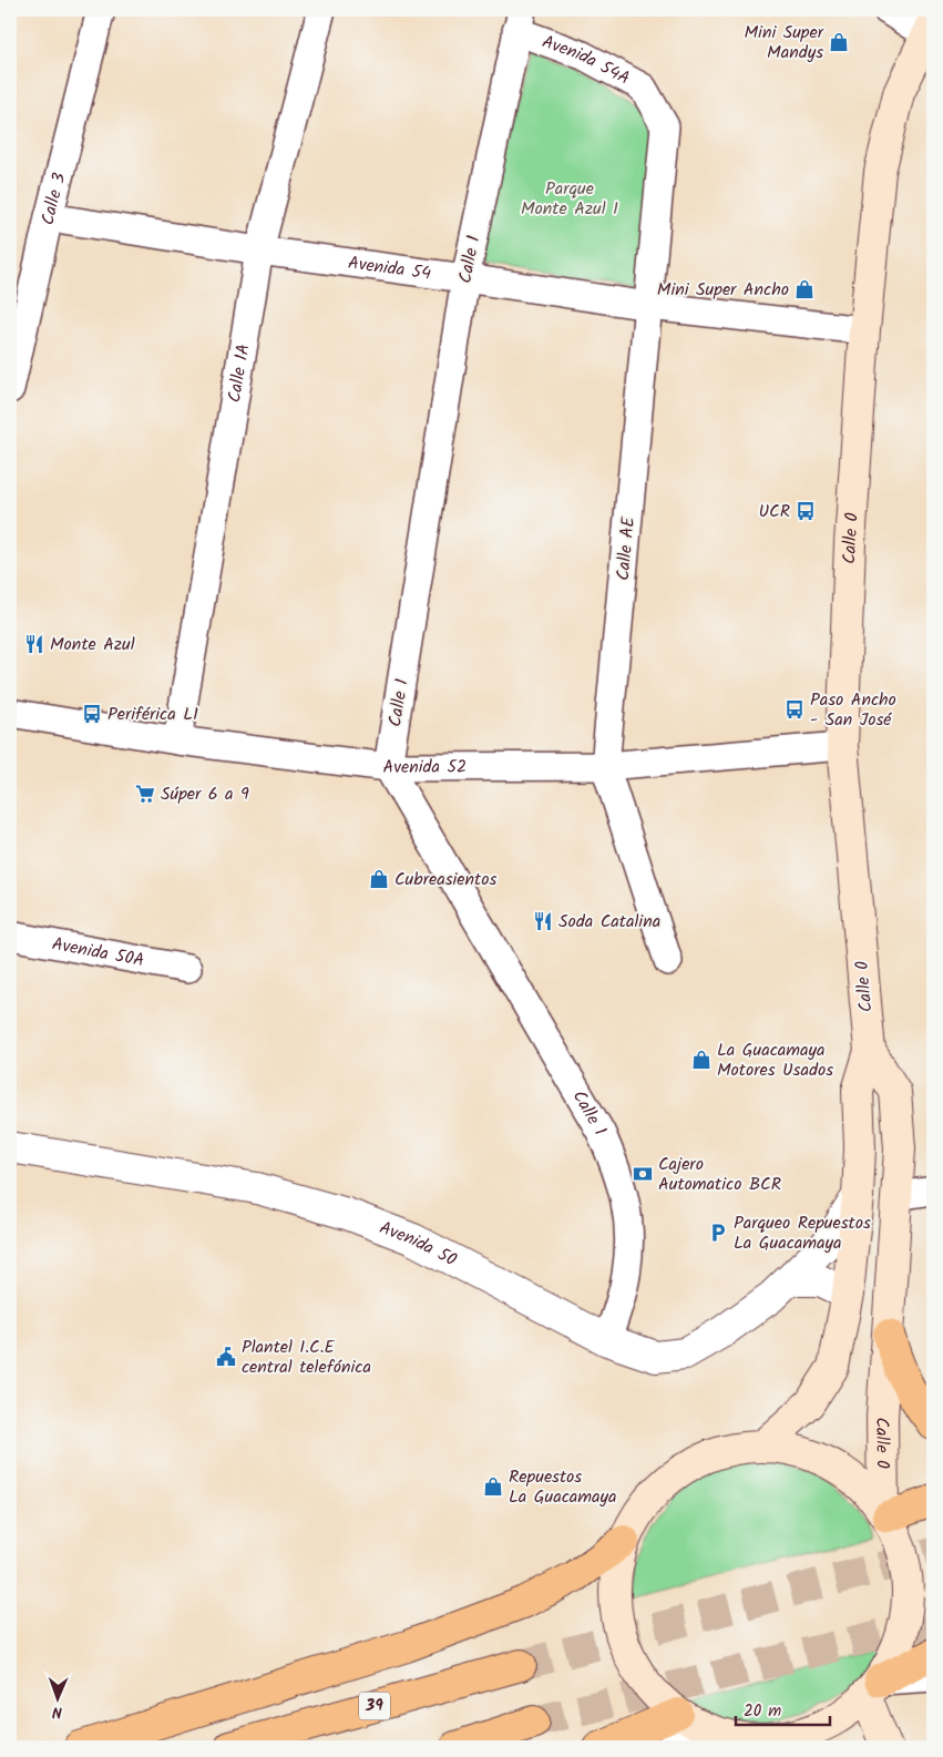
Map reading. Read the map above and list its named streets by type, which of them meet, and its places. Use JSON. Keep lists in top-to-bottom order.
{
  "streets": {
    "highway": ["39"],
    "main road": ["Calle 0"],
    "street": [
      "Avenida 54A",
      "Calle 3",
      "Calle 1",
      "Avenida 54",
      "Calle 1A",
      "Calle AE",
      "Avenida 52",
      "Avenida 50A",
      "Avenida 50"
    ]
  },
  "crossings": [
    ["Avenida 54A", "Calle 1"],
    ["Avenida 54A", "Calle AE"],
    ["Calle 3", "Avenida 54"],
    ["Calle 1", "Avenida 54"],
    ["Calle 1", "Avenida 52"],
    ["Calle 1", "Avenida 50"],
    ["Avenida 54", "Calle 1A"],
    ["Avenida 54", "Calle 0"],
    ["Avenida 54", "Calle AE"],
    ["Calle 1A", "Avenida 52"],
    ["Calle 0", "Avenida 52"],
    ["Calle 0", "Avenida 50"],
    ["Calle AE", "Avenida 52"]
  ],
  "parks": ["Parque Monte Azul 1"],
  "places": {
    "shop": [
      "Mini Super Mandys",
      "Mini Super Ancho",
      "Cubreasientos",
      "La Guacamaya Motores Usados",
      "Repuestos La Guacamaya"
    ],
    "bus stop": ["UCR", "Paso Ancho - San José", "Periférica L1"],
    "restaurant": ["Monte Azul", "Soda Catalina"],
    "supermarket": ["Súper 6 a 9"],
    "bank": ["Cajero Automatico BCR"],
    "parking": ["Parqueo Repuestos La Guacamaya"],
    "public building": ["Plantel I.C.E central telefónica"]
  },
  "scale_bar": "20 m",
  "north": "bottom"
}
